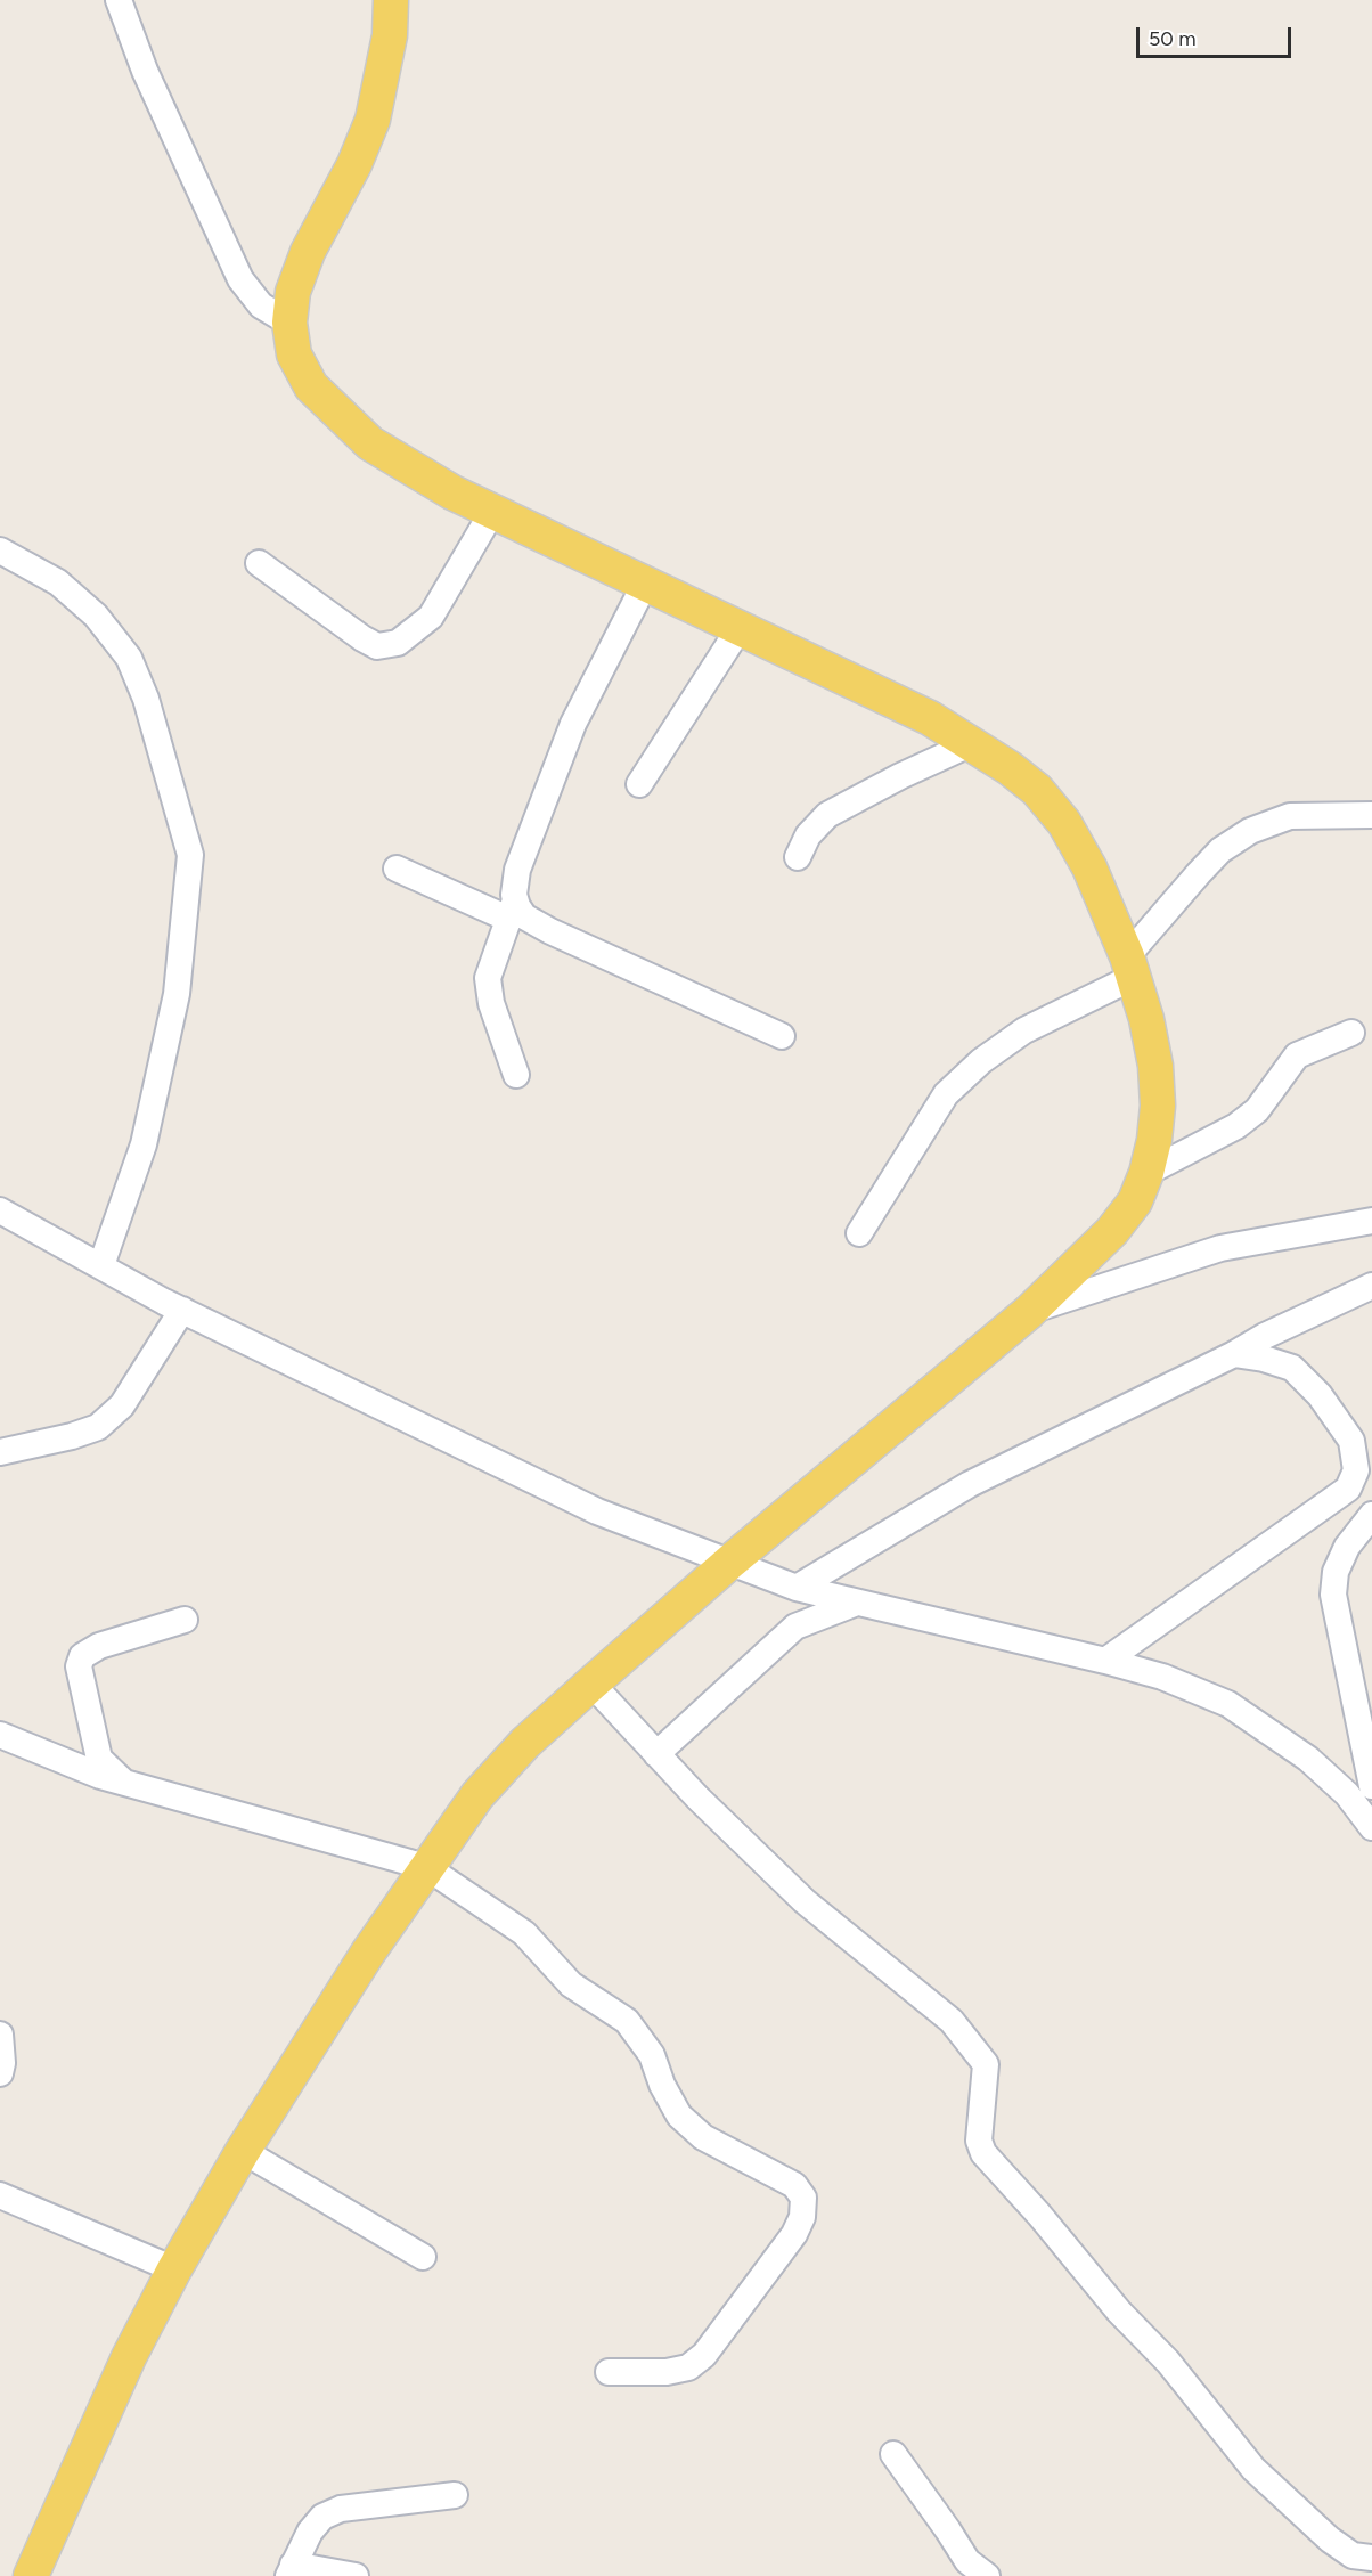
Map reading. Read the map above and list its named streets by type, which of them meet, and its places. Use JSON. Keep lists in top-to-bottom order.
{
  "scale_bar": "50 m"
}
